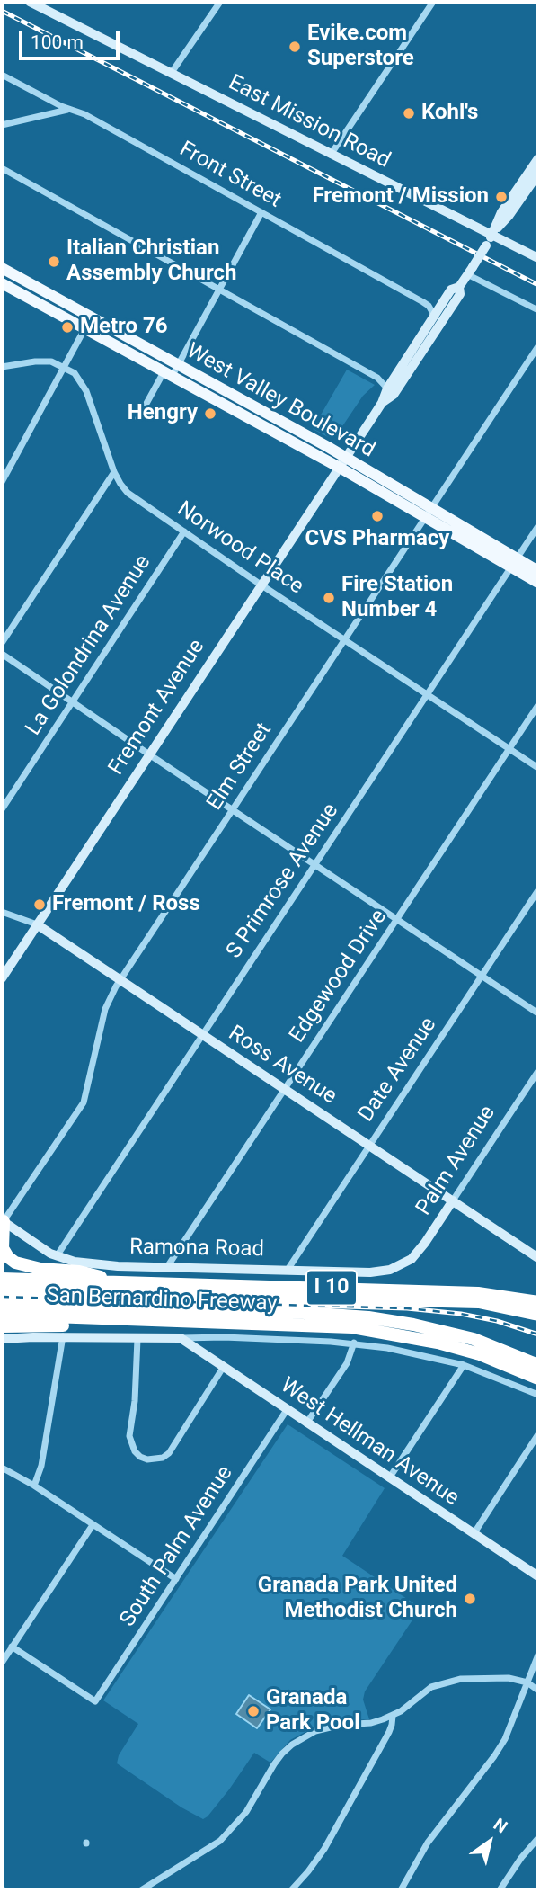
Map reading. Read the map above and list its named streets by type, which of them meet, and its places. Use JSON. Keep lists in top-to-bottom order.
{
  "streets": {
    "highway": ["I 10", "San Bernardino Freeway"],
    "main road": [
      "East Mission Road",
      "West Valley Boulevard",
      "Fremont Avenue",
      "Ross Avenue",
      "Palm Avenue",
      "Ramona Road",
      "West Hellman Avenue"
    ],
    "street": [
      "Front Street",
      "Norwood Place",
      "La Golondrina Avenue",
      "Elm Street",
      "S Primrose Avenue",
      "Edgewood Drive",
      "Date Avenue",
      "South Palm Avenue"
    ]
  },
  "crossings": [
    ["West Valley Boulevard", "Fremont Avenue"],
    ["West Valley Boulevard", "Elm Street"],
    ["West Valley Boulevard", "S Primrose Avenue"],
    ["Norwood Place", "La Golondrina Avenue"],
    ["Norwood Place", "Fremont Avenue"],
    ["Norwood Place", "Elm Street"],
    ["Norwood Place", "S Primrose Avenue"],
    ["Norwood Place", "Edgewood Drive"],
    ["Fremont Avenue", "Ross Avenue"],
    ["Elm Street", "Ross Avenue"],
    ["Elm Street", "Ramona Road"],
    ["S Primrose Avenue", "Ross Avenue"],
    ["S Primrose Avenue", "Ramona Road"],
    ["Edgewood Drive", "Ross Avenue"],
    ["Edgewood Drive", "Ramona Road"],
    ["Ross Avenue", "Date Avenue"],
    ["Ross Avenue", "Palm Avenue"],
    ["Date Avenue", "Ramona Road"],
    ["Palm Avenue", "Ramona Road"],
    ["West Hellman Avenue", "South Palm Avenue"]
  ],
  "places": [
    "Evike.com Superstore",
    "Kohl's",
    "Fremont / Mission",
    "Italian Christian Assembly Church",
    "Metro 76",
    "Hengry",
    "CVS Pharmacy",
    "Fire Station Number 4",
    "Fremont / Ross",
    "Granada Park United Methodist Church",
    "Granada Park Pool"
  ],
  "scale_bar": "100 m",
  "north": "top right"
}
